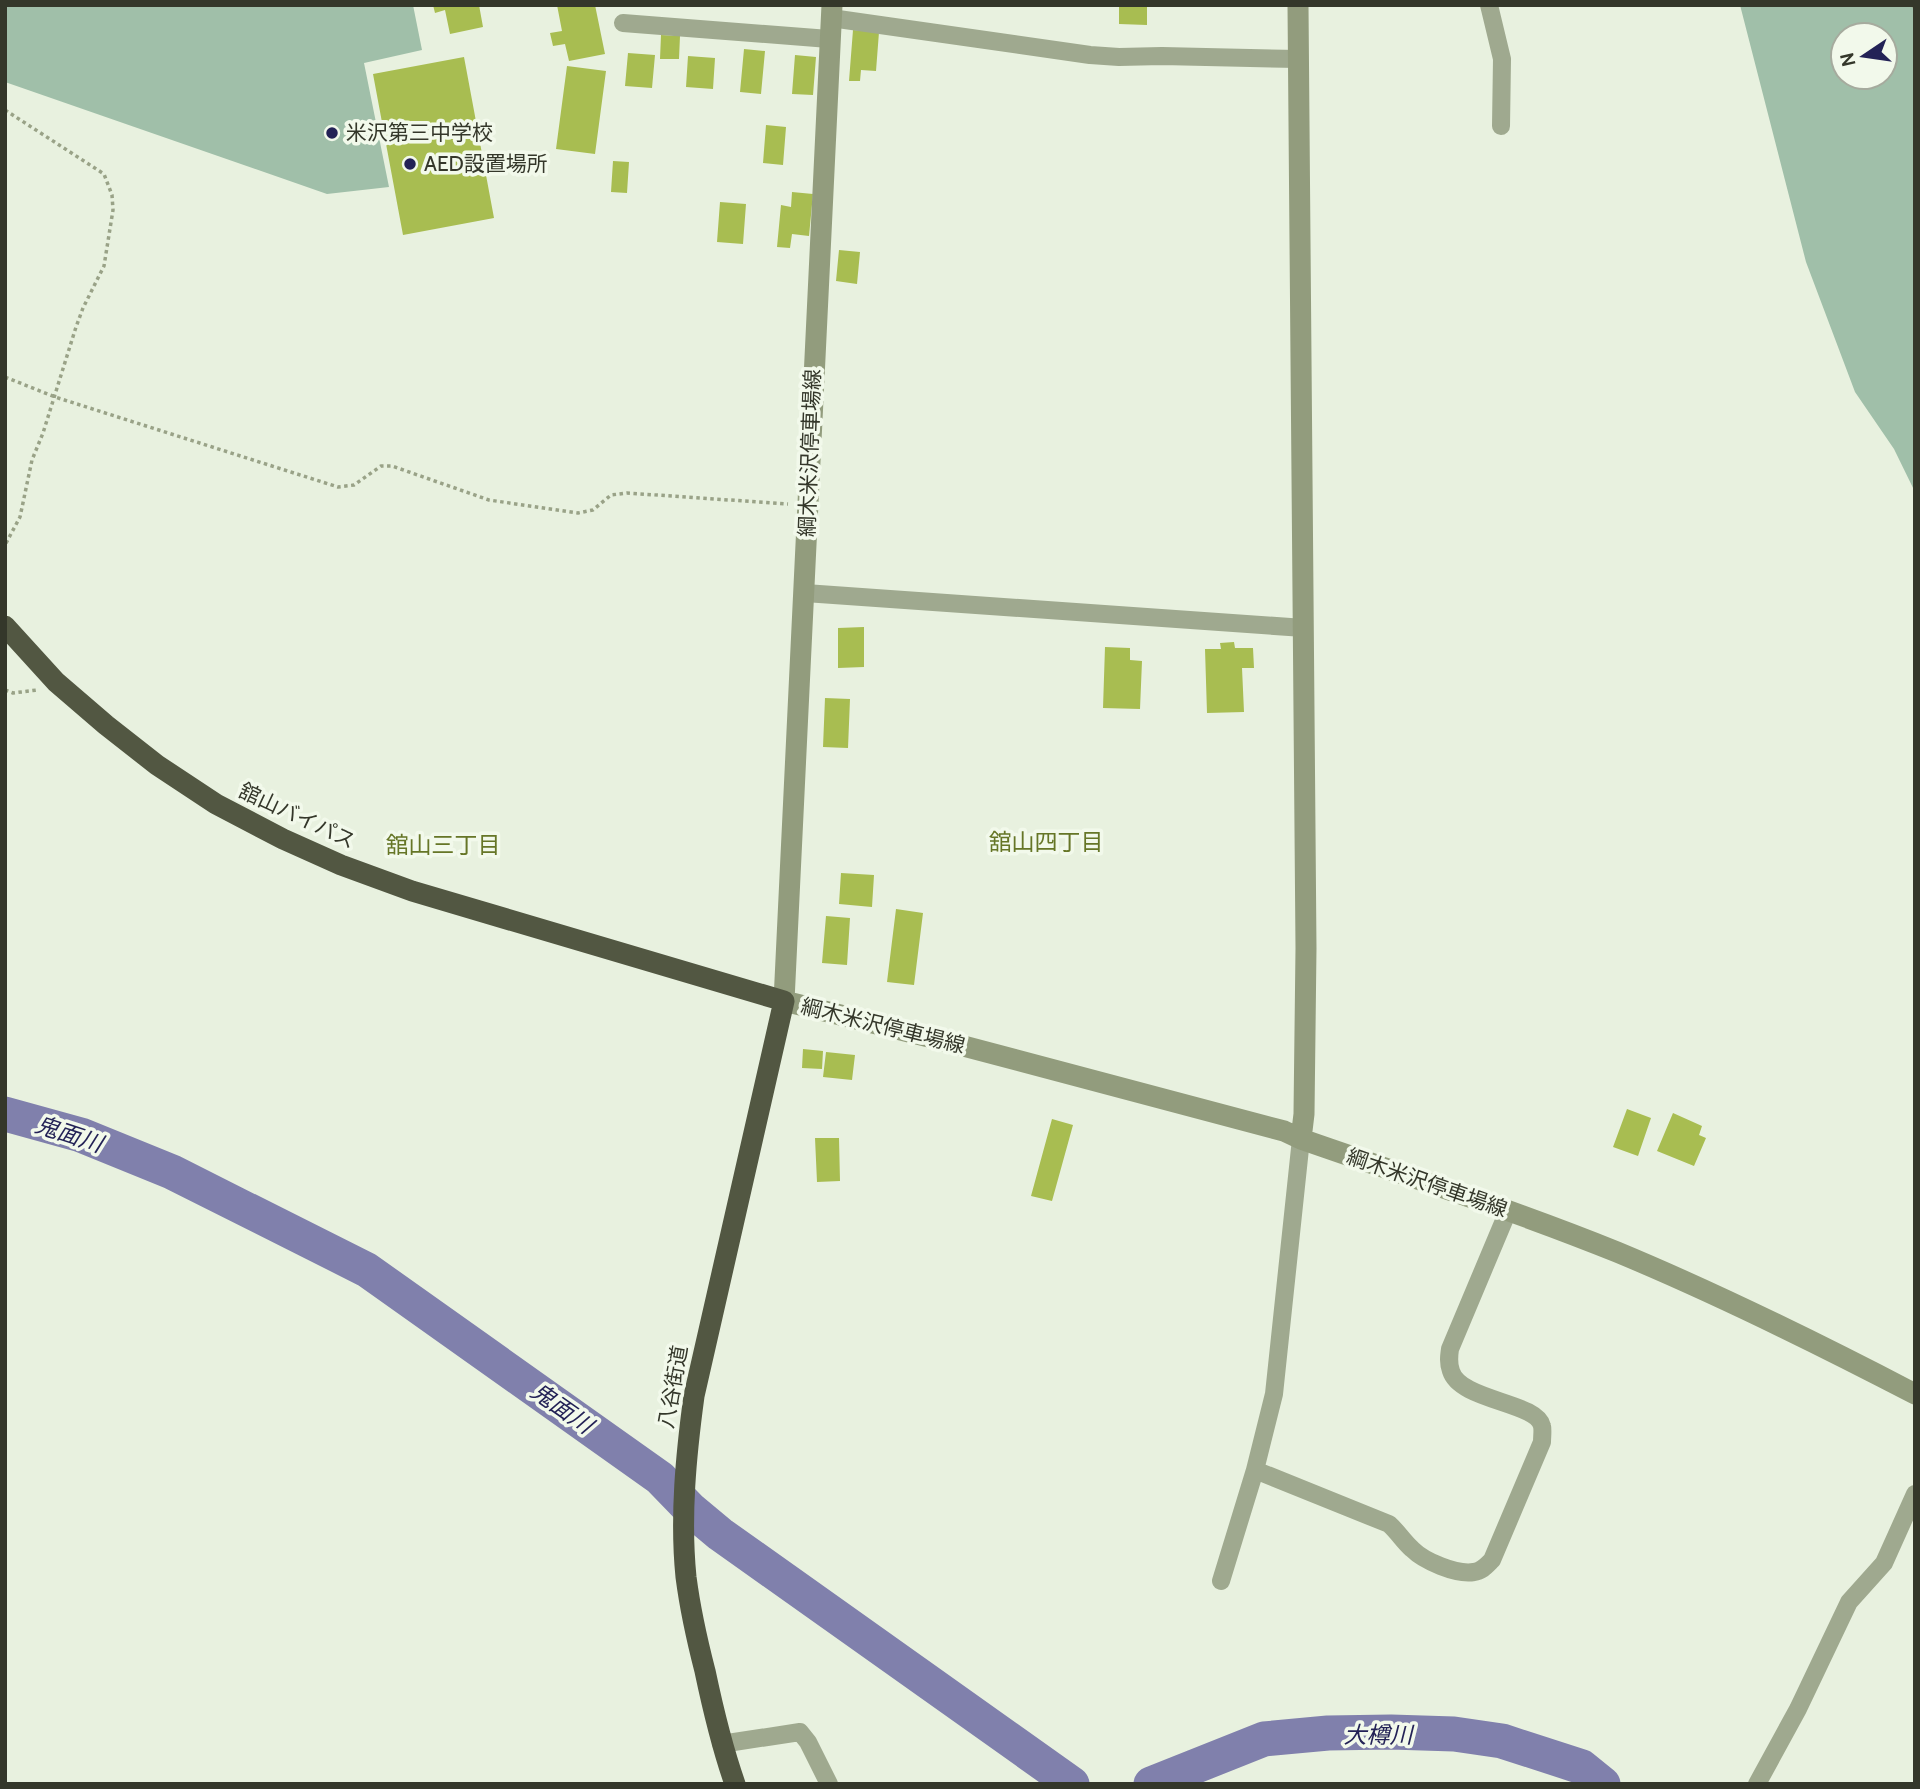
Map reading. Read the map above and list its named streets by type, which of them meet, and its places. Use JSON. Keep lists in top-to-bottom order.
{
  "streets": {
    "highway": ["舘山バイパス", "八谷街道"],
    "main road": ["綱木米沢停車場線"]
  },
  "crossings": [
    ["綱木米沢停車場線", "舘山バイパス"],
    ["綱木米沢停車場線", "八谷街道"],
    ["舘山バイパス", "八谷街道"]
  ],
  "districts": ["舘山四丁目", "舘山三丁目"],
  "water": ["鬼面川", "大樽川"],
  "places": ["米沢第三中学校", "AED設置場所"],
  "north": "left"
}
